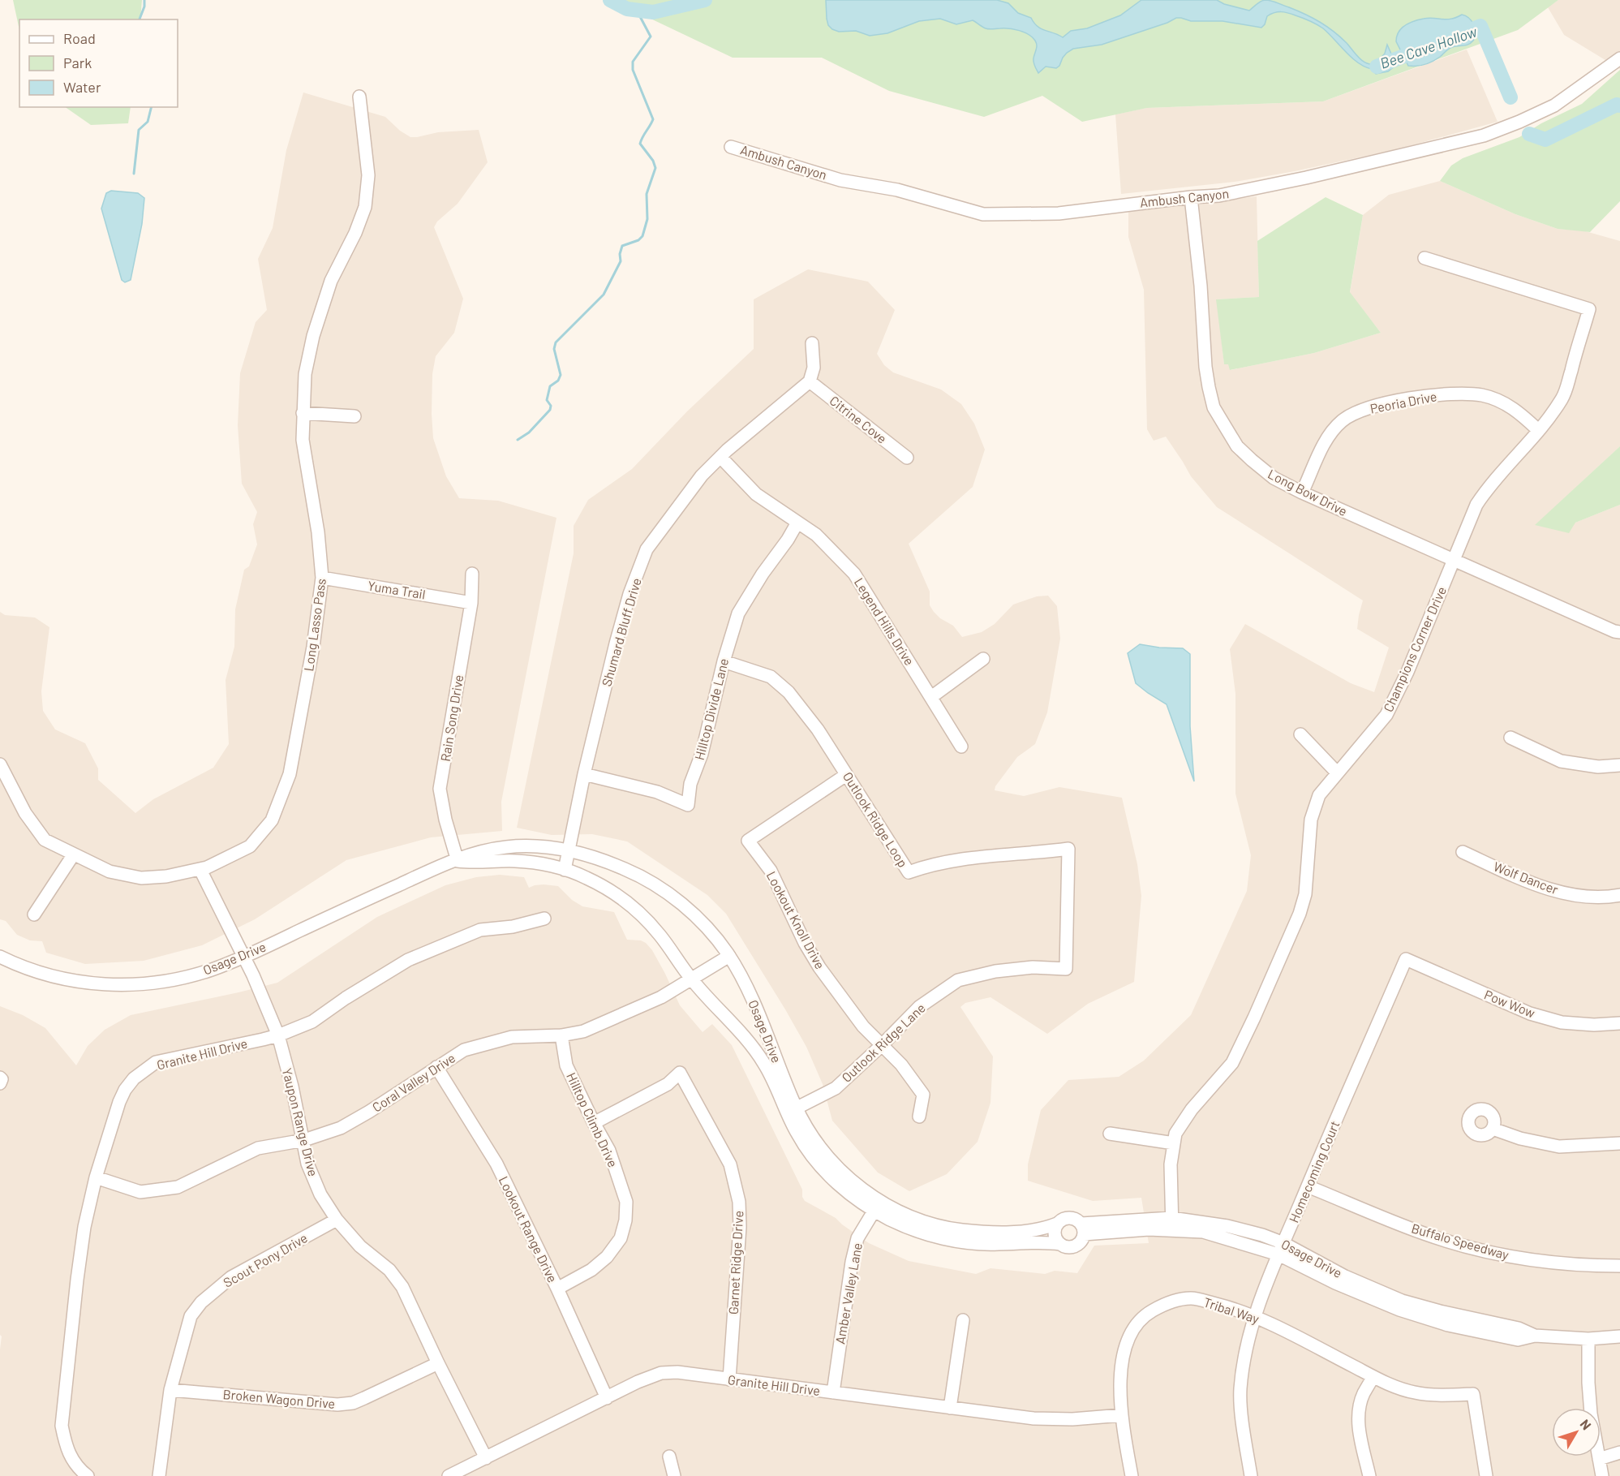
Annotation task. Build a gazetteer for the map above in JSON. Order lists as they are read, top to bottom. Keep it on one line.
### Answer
{"streets":{"street":["Ambush Canyon","Peoria Drive","Citrine Cove","Long Bow Drive","Yuma Trail","Legend Hills Drive","Long Lasso Pass","Shumard Bluff Drive","Champions Corner Drive","Hilltop Divide Lane","Rain Song Drive","Outlook Ridge Loop","Wolf Dancer","Lookout Knoll Drive","Osage Drive","Pow Wow","Outlook Ridge Lane","Granite Hill Drive","Coral Valley Drive","Hilltop Climb Drive","Yaupon Range Drive","Homecoming Court","Lookout Range Drive","Buffalo Speedway","Scout Pony Drive","Garnet Ridge Drive","Amber Valley Lane","Tribal Way","Broken Wagon Drive"]},"crossings":[["Ambush Canyon","Long Bow Drive"],["Peoria Drive","Long Bow Drive"],["Peoria Drive","Champions Corner Drive"],["Citrine Cove","Shumard Bluff Drive"],["Long Bow Drive","Champions Corner Drive"],["Yuma Trail","Long Lasso Pass"],["Yuma Trail","Rain Song Drive"],["Legend Hills Drive","Shumard Bluff Drive"],["Legend Hills Drive","Hilltop Divide Lane"],["Long Lasso Pass","Yaupon Range Drive"],["Shumard Bluff Drive","Hilltop Divide Lane"],["Shumard Bluff Drive","Osage Drive"],["Champions Corner Drive","Osage Drive"],["Hilltop Divide Lane","Outlook Ridge Loop"],["Rain Song Drive","Osage Drive"],["Outlook Ridge Loop","Lookout Knoll Drive"],["Outlook Ridge Loop","Outlook Ridge Lane"],["Lookout Knoll Drive","Outlook Ridge Lane"],["Osage Drive","Outlook Ridge Lane"],["Osage Drive","Coral Valley Drive"],["Osage Drive","Yaupon Range Drive"],["Osage Drive","Homecoming Court"],["Osage Drive","Amber Valley Lane"],["Pow Wow","Homecoming Court"],["Granite Hill Drive","Coral Valley Drive"],["Granite Hill Drive","Yaupon Range Drive"],["Granite Hill Drive","Lookout Range Drive"],["Granite Hill Drive","Garnet Ridge Drive"],["Granite Hill Drive","Amber Valley Lane"],["Granite Hill Drive","Tribal Way"],["Coral Valley Drive","Hilltop Climb Drive"],["Coral Valley Drive","Yaupon Range Drive"],["Coral Valley Drive","Lookout Range Drive"],["Hilltop Climb Drive","Lookout Range Drive"],["Hilltop Climb Drive","Garnet Ridge Drive"],["Yaupon Range Drive","Scout Pony Drive"],["Yaupon Range Drive","Broken Wagon Drive"],["Homecoming Court","Buffalo Speedway"],["Homecoming Court","Tribal Way"],["Scout Pony Drive","Broken Wagon Drive"]],"water":["Bee Cave Hollow"],"legend":["Road","Park","Water"],"north":"top right"}
